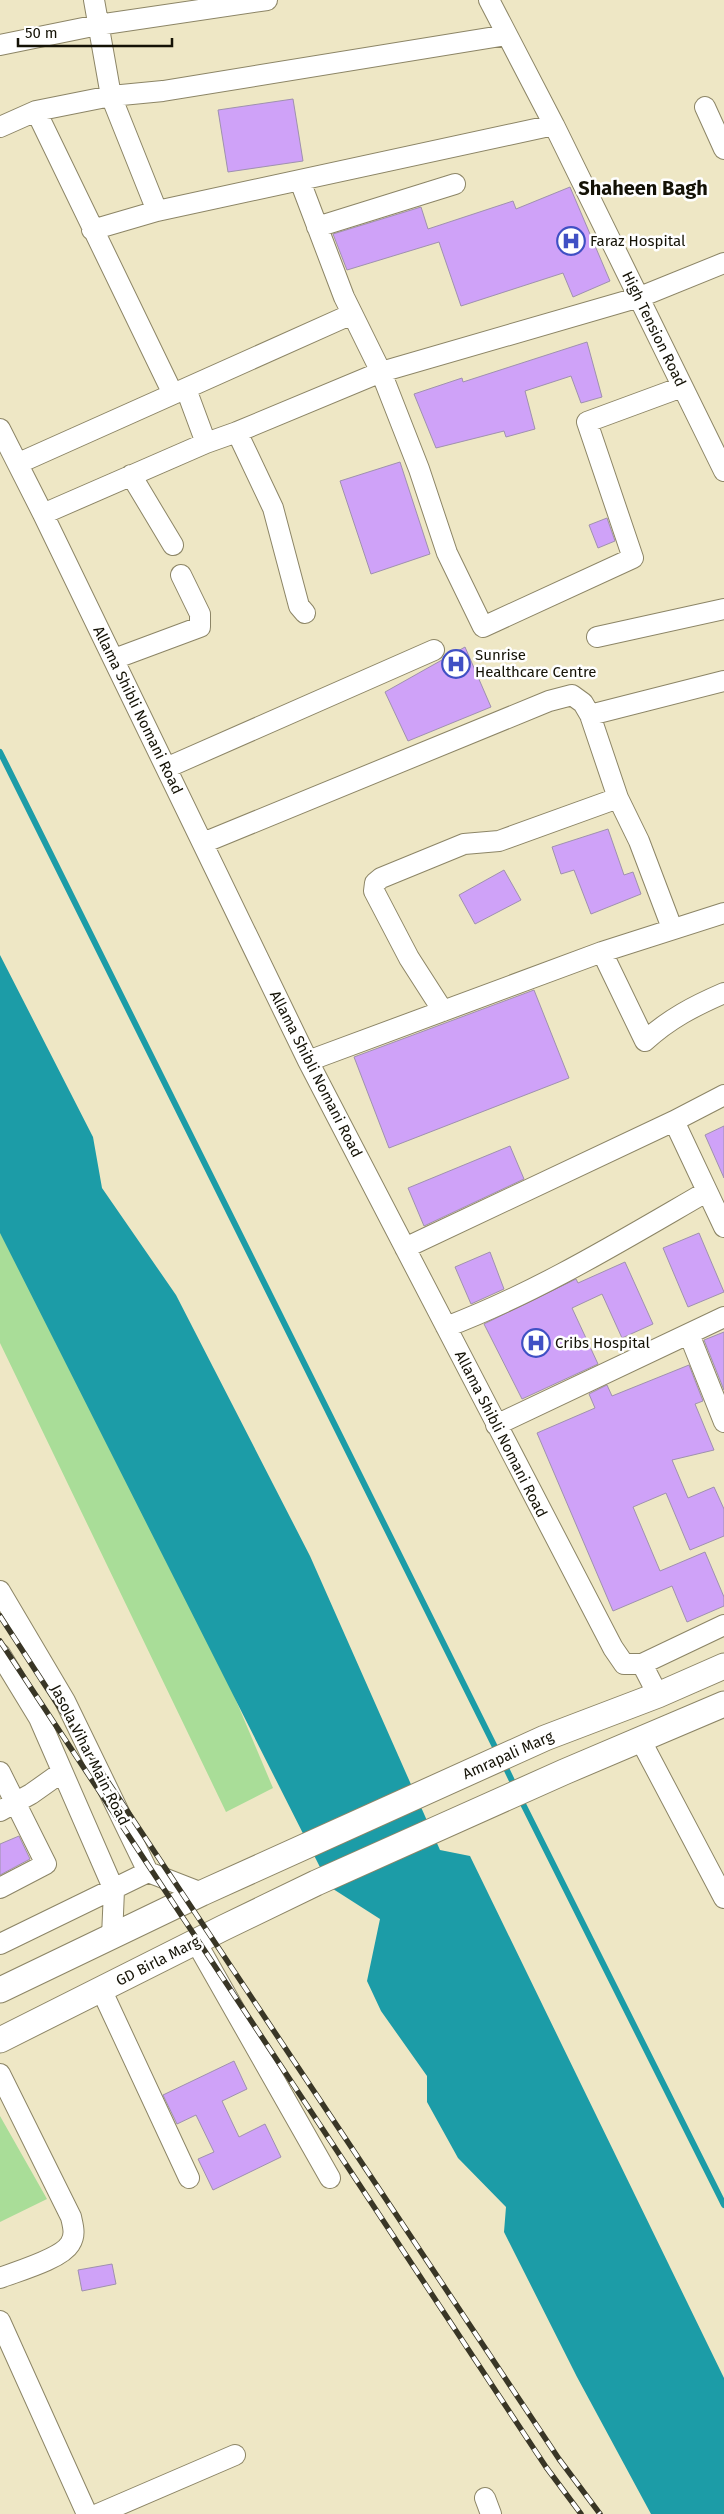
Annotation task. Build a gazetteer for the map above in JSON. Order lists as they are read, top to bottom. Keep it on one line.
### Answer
{"streets":{"main road":["Amrapali Marg","GD Birla Marg"],"street":["High Tension Road","Allama Shibli Nomani Road","Jasola Vihar Main Road"]},"districts":["Shaheen Bagh"],"places":{"hospital":["Faraz Hospital","Sunrise Healthcare Centre","Cribs Hospital"]},"scale_bar":"50 m"}
